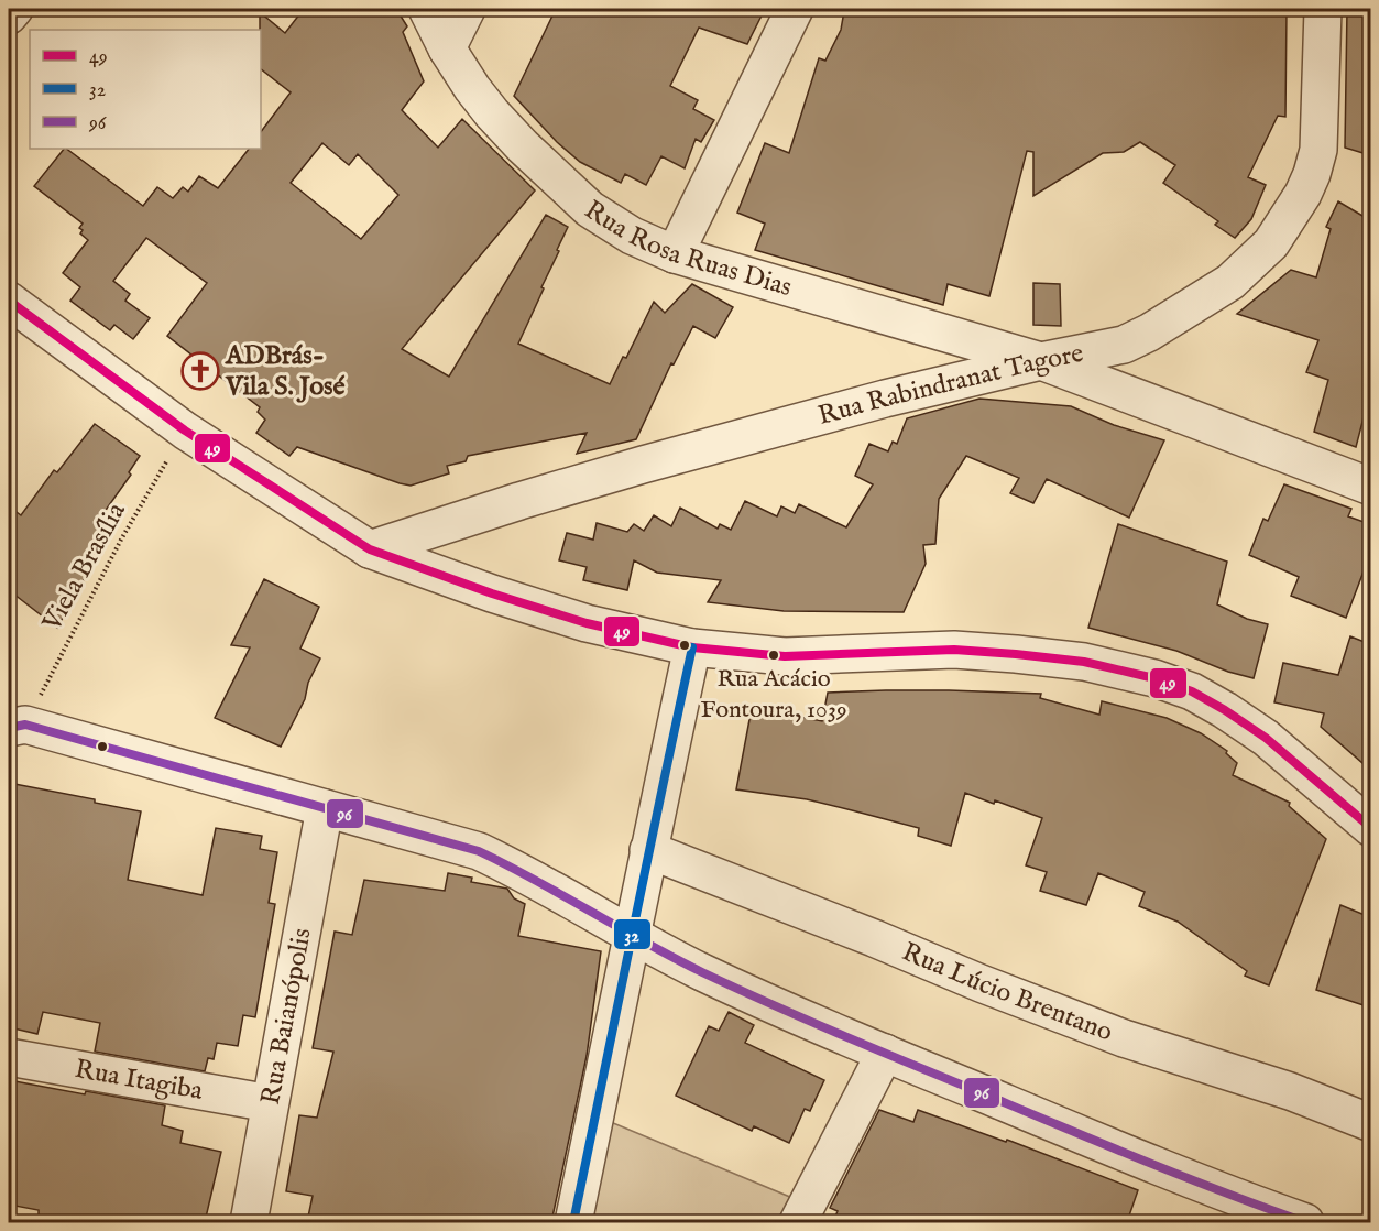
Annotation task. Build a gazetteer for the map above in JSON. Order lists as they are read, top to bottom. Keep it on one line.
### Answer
{"streets":{"street":["Rua Rosa Ruas Dias","Rua Rabindranat Tagore","Rua Lúcio Brentano","Rua Baianópolis","Rua Itagiba"],"path":["Viela Brasília"]},"crossings":[["Rua Rosa Ruas Dias","Rua Rabindranat Tagore"],["Rua Baianópolis","Rua Itagiba"]],"places":{"church":["ADBrás- Vila S. José"],"other":["Rua Acácio Fontoura, 1039"]},"lines":["transit line 49","transit line 32","transit line 96"],"legend":["49","32","96"]}
